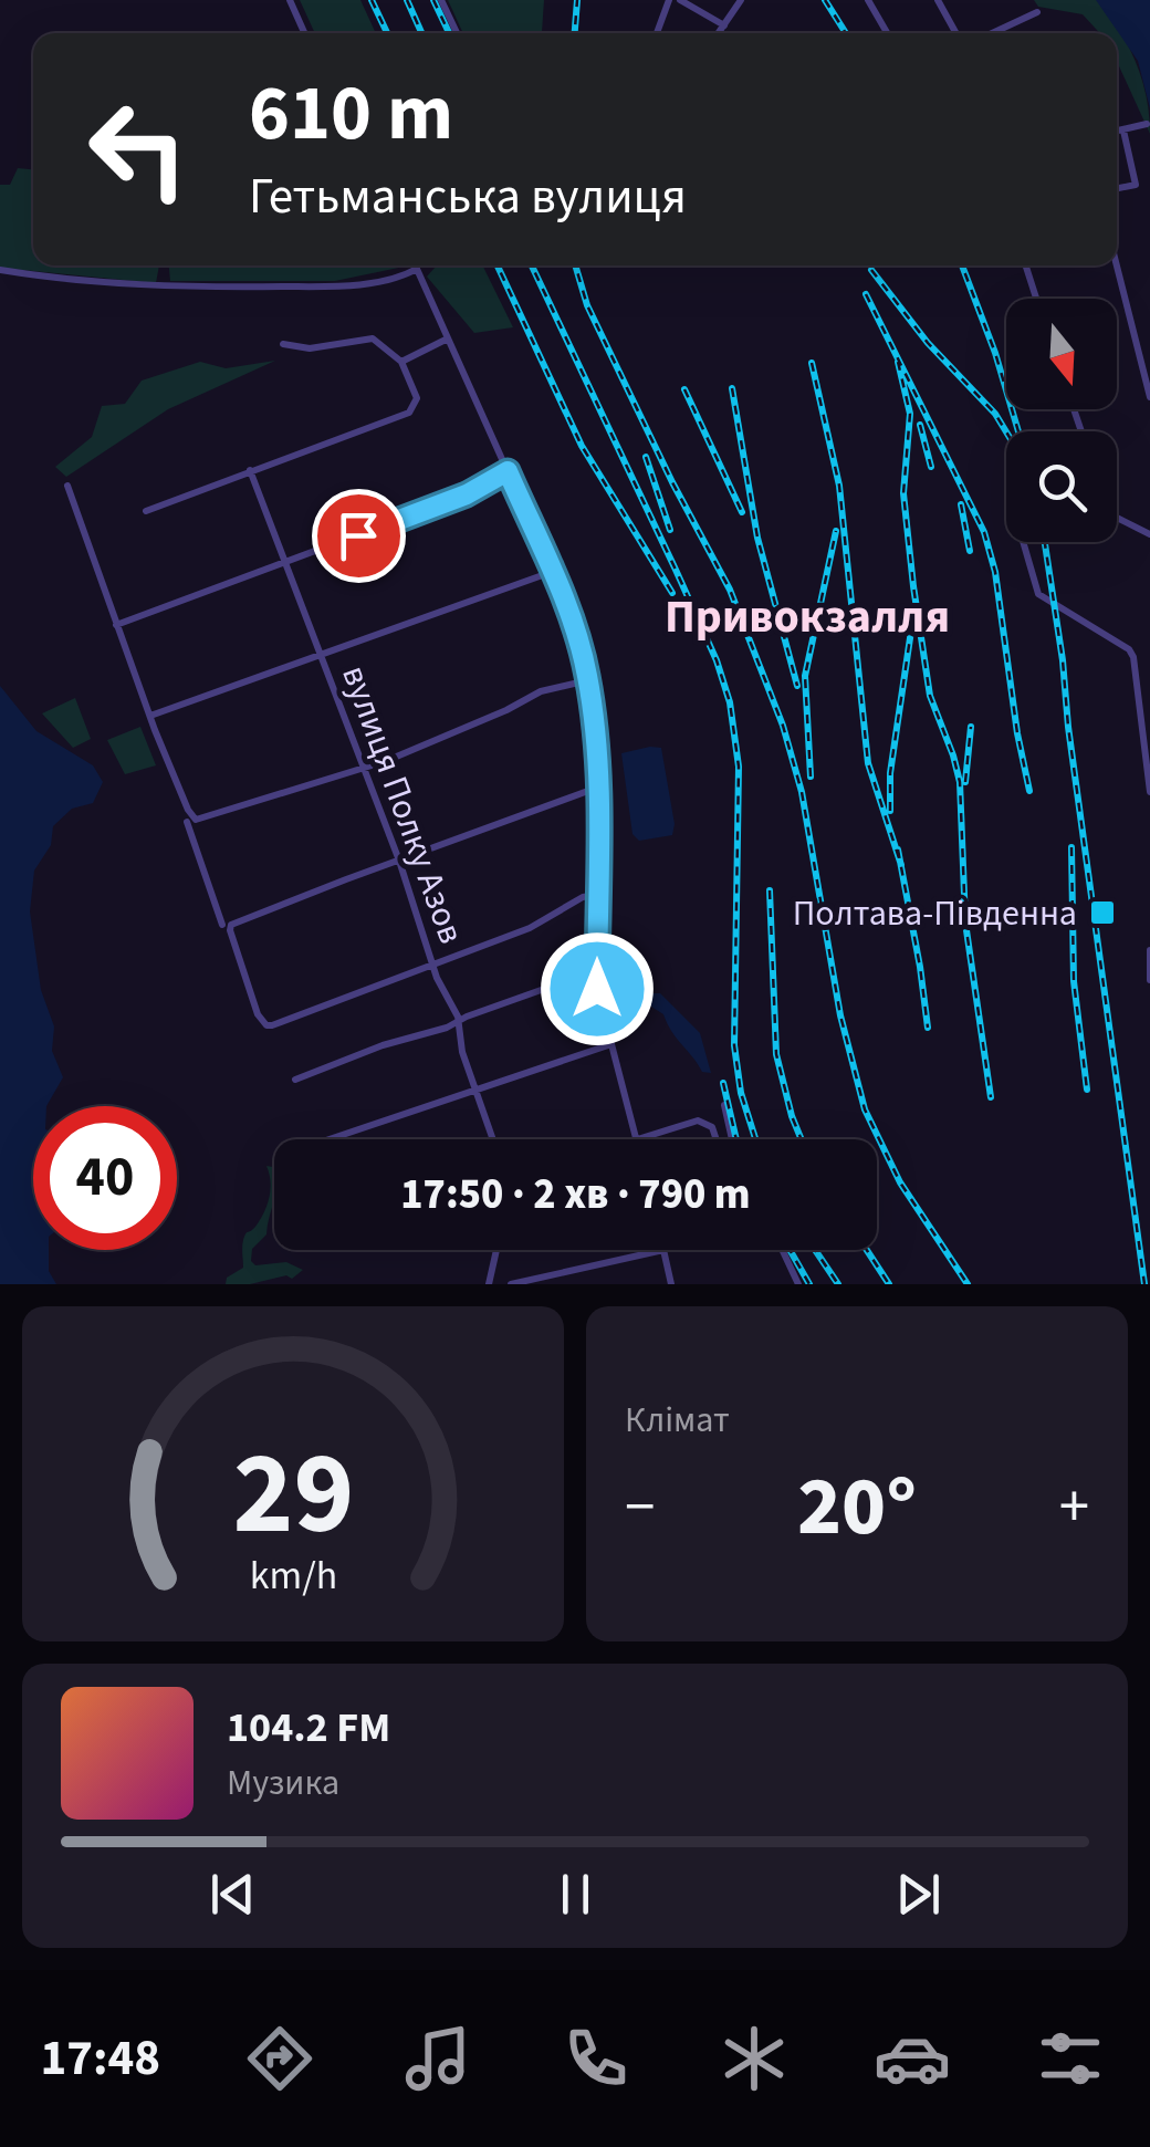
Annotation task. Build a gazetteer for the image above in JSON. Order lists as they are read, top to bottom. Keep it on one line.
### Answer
{"streets":{"street":["вулиця Полку Азов"]},"districts":["Привокзалля"],"places":{"transit":["Полтава-Південна"]},"north":"bottom","page":{"turn":["610 m","Гетьманська вулиця"],"limit":"40","trip":"17:50 · 2 хв · 790 m","tile":"Клімат","heat":["−","20°","+"],"song":["104.2 FM","Музика"],"tabs":"17:48","gauge":["29","km/h"]}}
